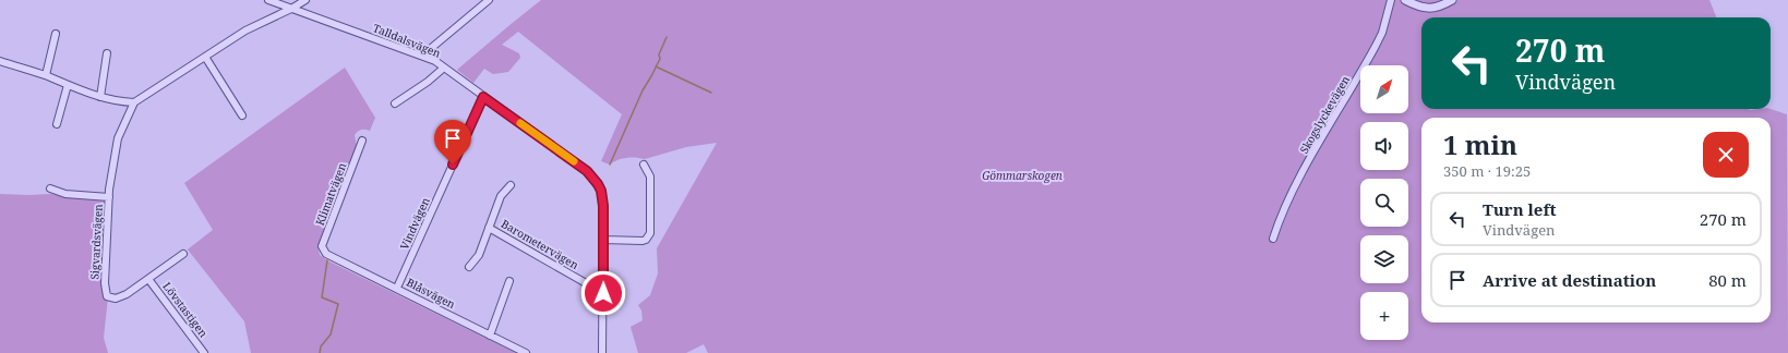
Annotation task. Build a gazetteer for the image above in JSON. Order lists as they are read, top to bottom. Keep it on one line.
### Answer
{"streets":{"street":["Talldalsvägen","Skogslyckevägen","Klimatvägen","Vindvägen","Sigvardsvägen","Barometervägen","Blåsvägen","Lövstastigen"]},"crossings":[["Talldalsvägen","Vindvägen"],["Talldalsvägen","Barometervägen"],["Klimatvägen","Blåsvägen"],["Vindvägen","Blåsvägen"],["Sigvardsvägen","Lövstastigen"]],"parks":["Gömmarskogen"],"north":"top right","page":{"turn":["270 m","Vindvägen"],"map_buttons":"+","heading":["1 min","350 m · 19:25"],"list":[{"name":"Turn left","note":"Vindvägen","value":"270 m"},{"name":"Arrive at destination","value":"80 m"}]}}
